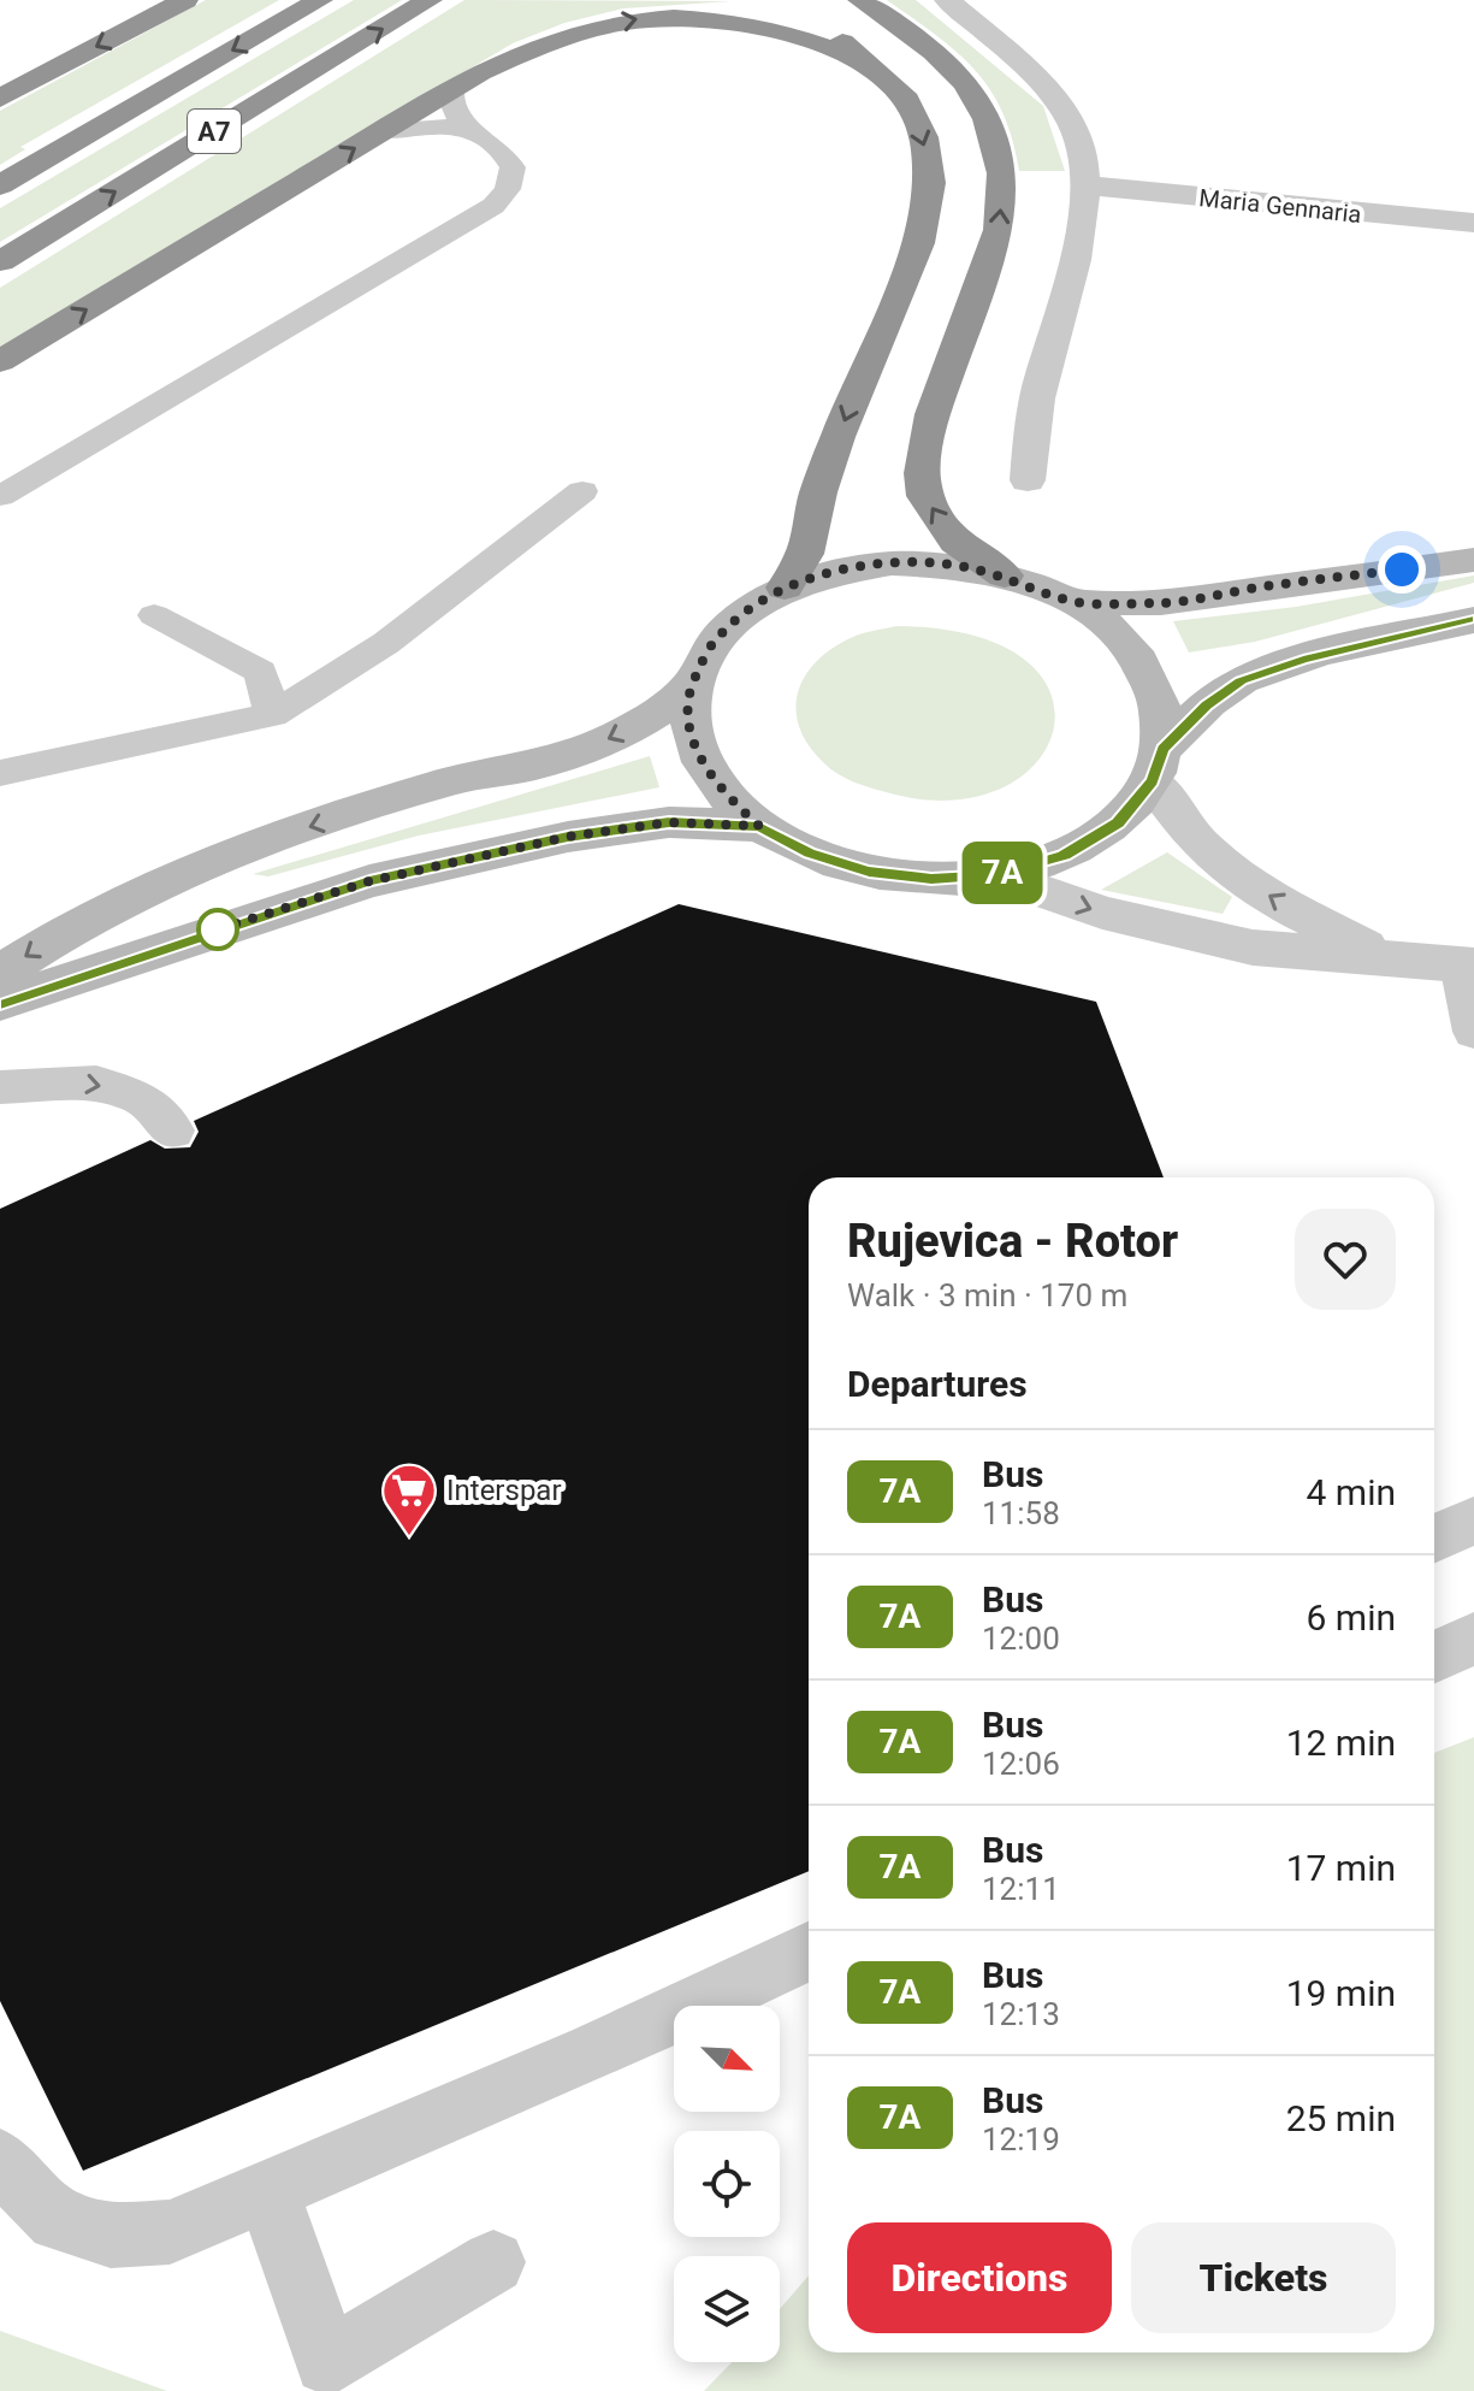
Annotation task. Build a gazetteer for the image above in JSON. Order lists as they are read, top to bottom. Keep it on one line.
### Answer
{"streets":{"highway":["A7"],"street":["Maria Gennaria"]},"places":{"supermarket":["Interspar"]},"lines":["bus line 7A"],"north":"bottom right","page":{"on_map":"7A","heading":[["Rujevica - Rotor","Walk · 3 min · 170 m"],"Departures"],"list":[{"mark":"7A","name":"Bus","note":"11:58","value":"4 min"},{"mark":"7A","name":"Bus","note":"12:00","value":"6 min"},{"mark":"7A","name":"Bus","note":"12:06","value":"12 min"},{"mark":"7A","name":"Bus","note":"12:11","value":"17 min"},{"mark":"7A","name":"Bus","note":"12:13","value":"19 min"},{"mark":"7A","name":"Bus","note":"12:19","value":"25 min"}],"buttons":["Directions","Tickets"]}}
